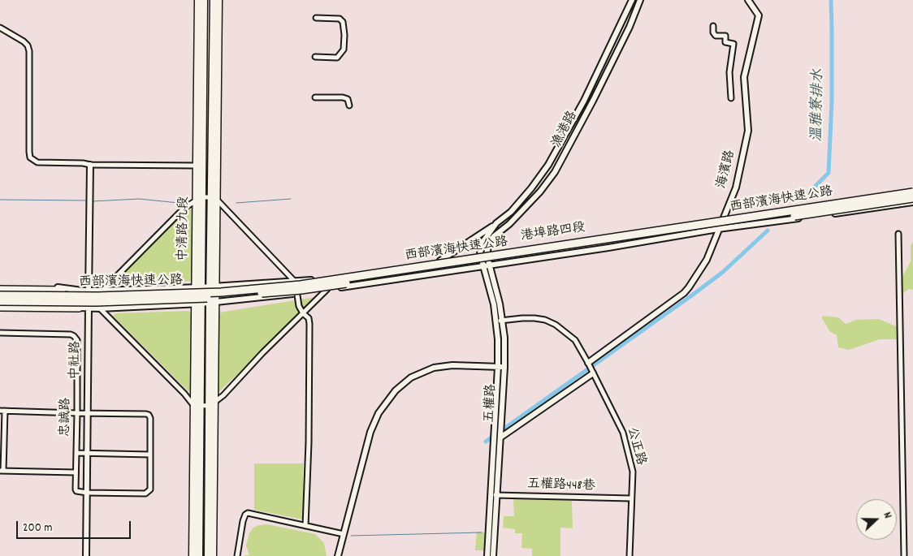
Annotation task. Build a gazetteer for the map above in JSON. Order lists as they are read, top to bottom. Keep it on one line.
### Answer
{"streets":{"highway":["西部濱海快速公路"],"main road":["中清路九段"],"street":["漁港路","海濱路","港埠路四段","中社路","五權路","忠誠路","公正路","五權路448巷"]},"crossings":[["漁港路","港埠路四段"],["漁港路","五權路"],["海濱路","港埠路四段"],["海濱路","公正路"],["西部濱海快速公路","港埠路四段"],["中清路九段","港埠路四段"],["港埠路四段","中社路"],["港埠路四段","五權路"],["中社路","忠誠路"],["五權路","五權路448巷"],["公正路","五權路448巷"]],"water":["溫雅寮排水"],"scale_bar":"200 m","north":"right"}
